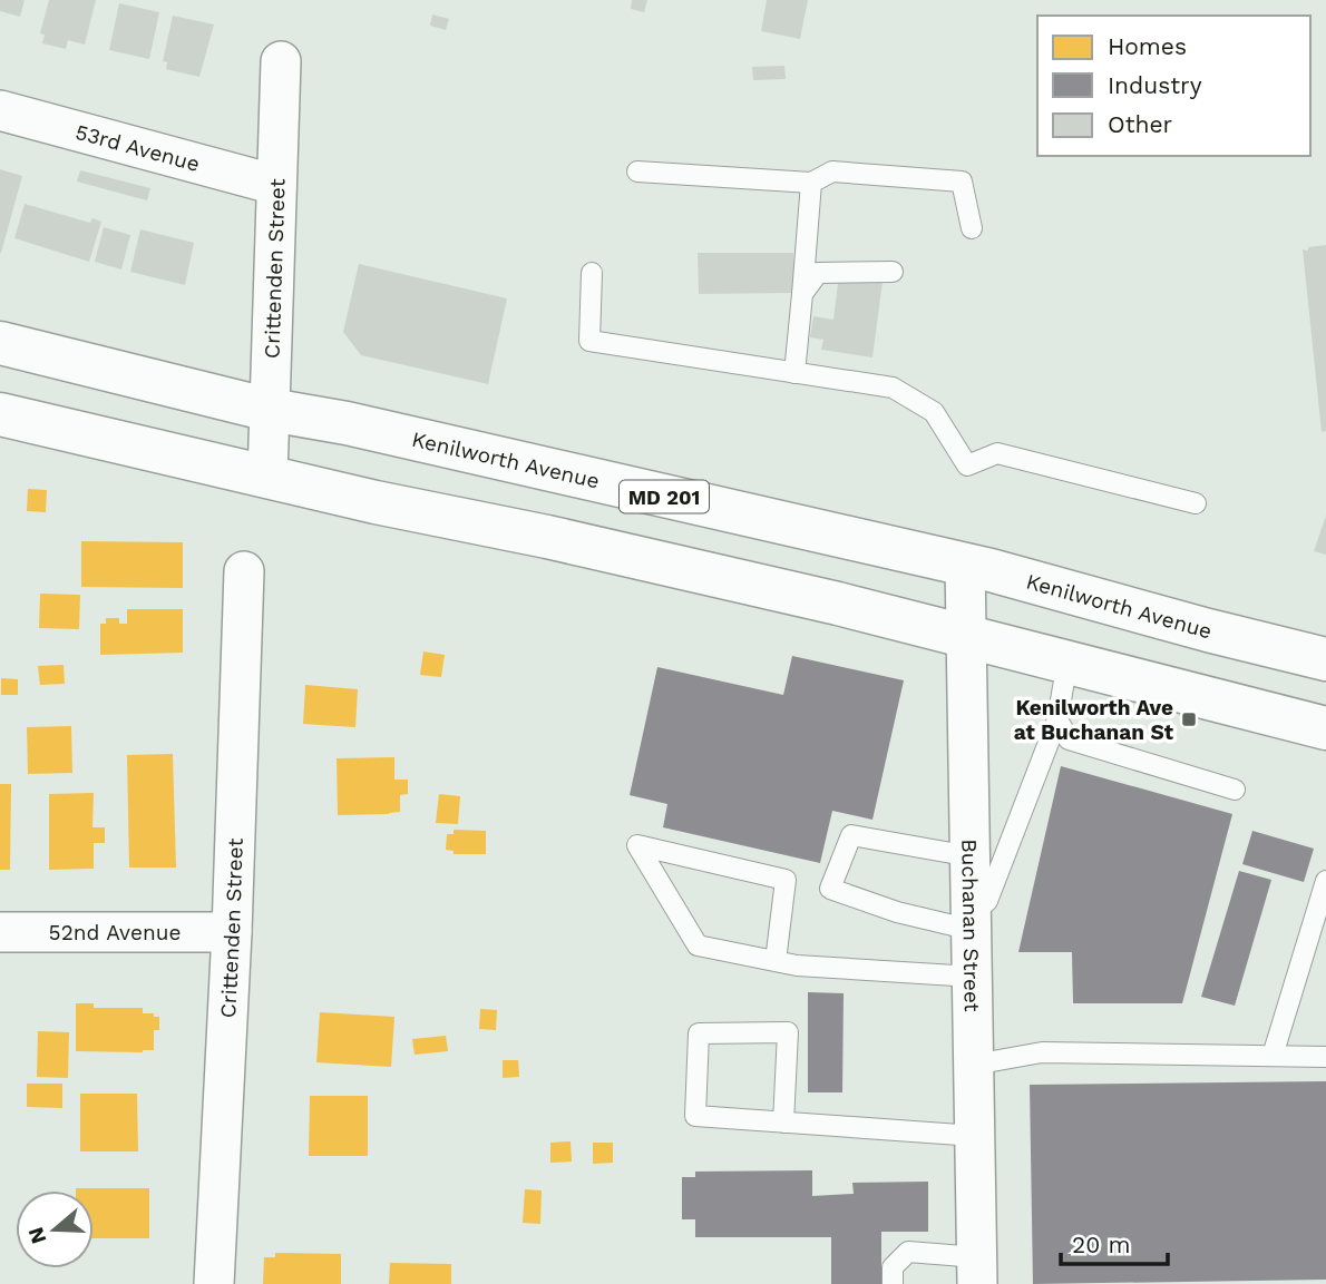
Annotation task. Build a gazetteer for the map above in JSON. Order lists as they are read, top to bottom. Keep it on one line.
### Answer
{"streets":{"main road":["Kenilworth Avenue","MD 201"],"street":["53rd Avenue","Crittenden Street","Buchanan Street","52nd Avenue"]},"crossings":[["53rd Avenue","Crittenden Street"],["Crittenden Street","Kenilworth Avenue"],["Crittenden Street","52nd Avenue"],["Kenilworth Avenue","Buchanan Street"]],"places":{"transit":["Kenilworth Ave at Buchanan St"]},"legend":["Homes","Industry","Other"],"scale_bar":"20 m","north":"left"}
